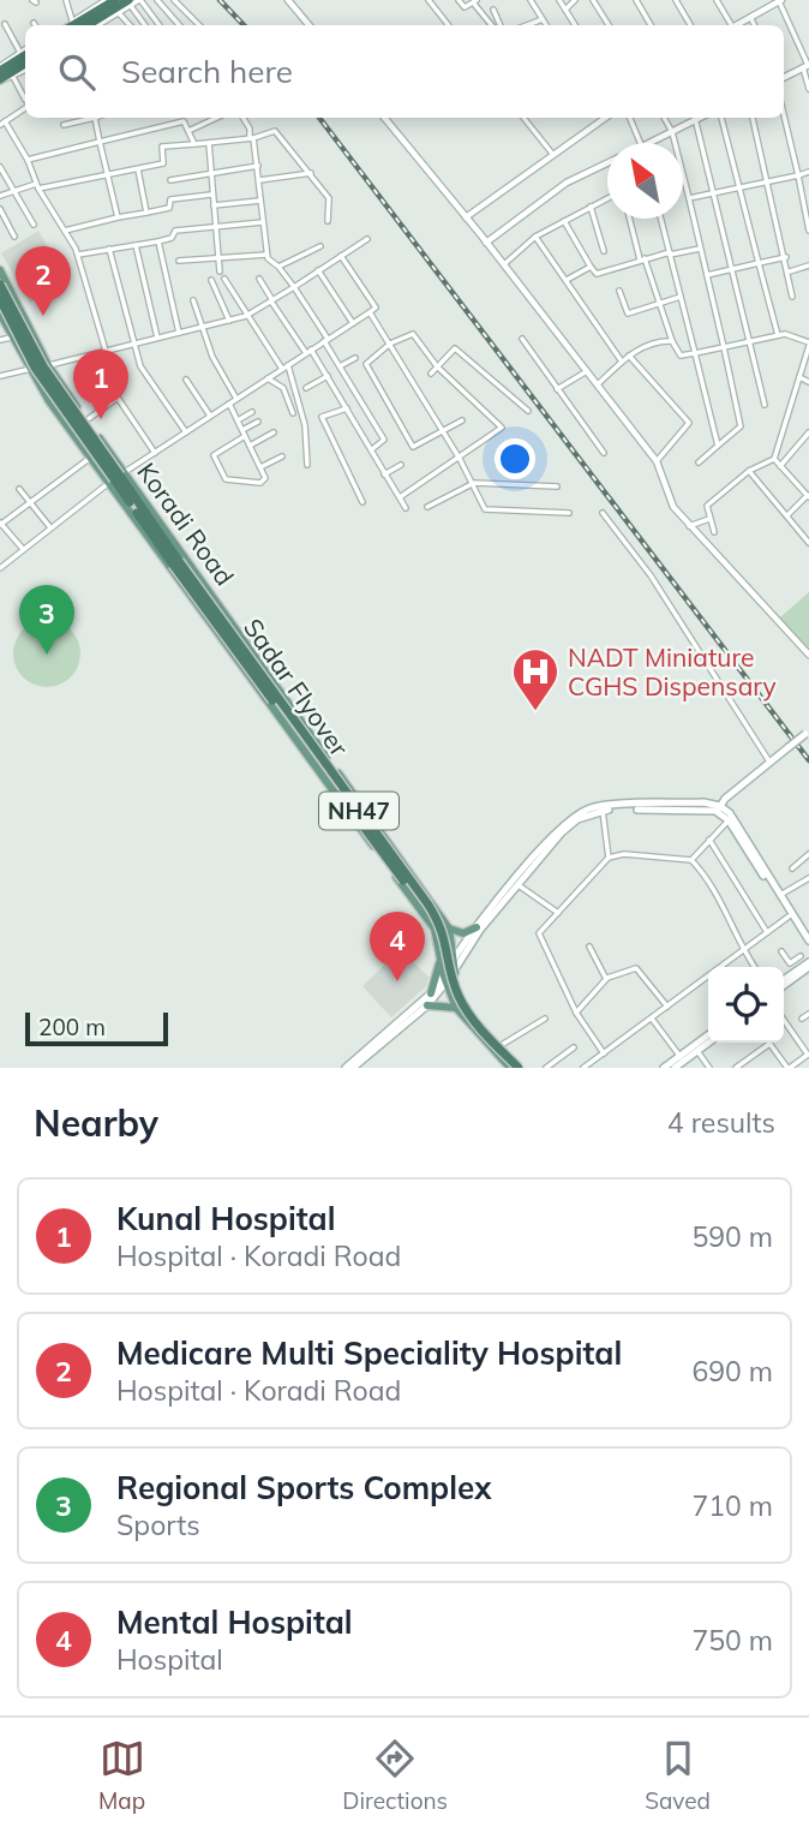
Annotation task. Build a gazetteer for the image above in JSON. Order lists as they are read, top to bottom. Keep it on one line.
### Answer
{"streets":{"highway":["Sadar Flyover","NH47"],"main road":["Koradi Road"]},"crossings":[["Koradi Road","Sadar Flyover"],["Koradi Road","NH47"],["Sadar Flyover","NH47"]],"places":{"hospital":["NADT Miniature CGHS Dispensary"]},"scale_bar":"200 m","north":"top left","page":{"search":"Search here","pins":["2","1","3","4"],"scale":"200 m","heading":["Nearby","4 results"],"list":[{"mark":"1","name":"Kunal Hospital","note":"Hospital · Koradi Road","value":"590 m"},{"mark":"2","name":"Medicare Multi Speciality Hospital","note":"Hospital · Koradi Road","value":"690 m"},{"mark":"3","name":"Regional Sports Complex","note":"Sports","value":"710 m"},{"mark":"4","name":"Mental Hospital","note":"Hospital","value":"750 m"}],"nav":["Map","Directions","Saved"]}}
